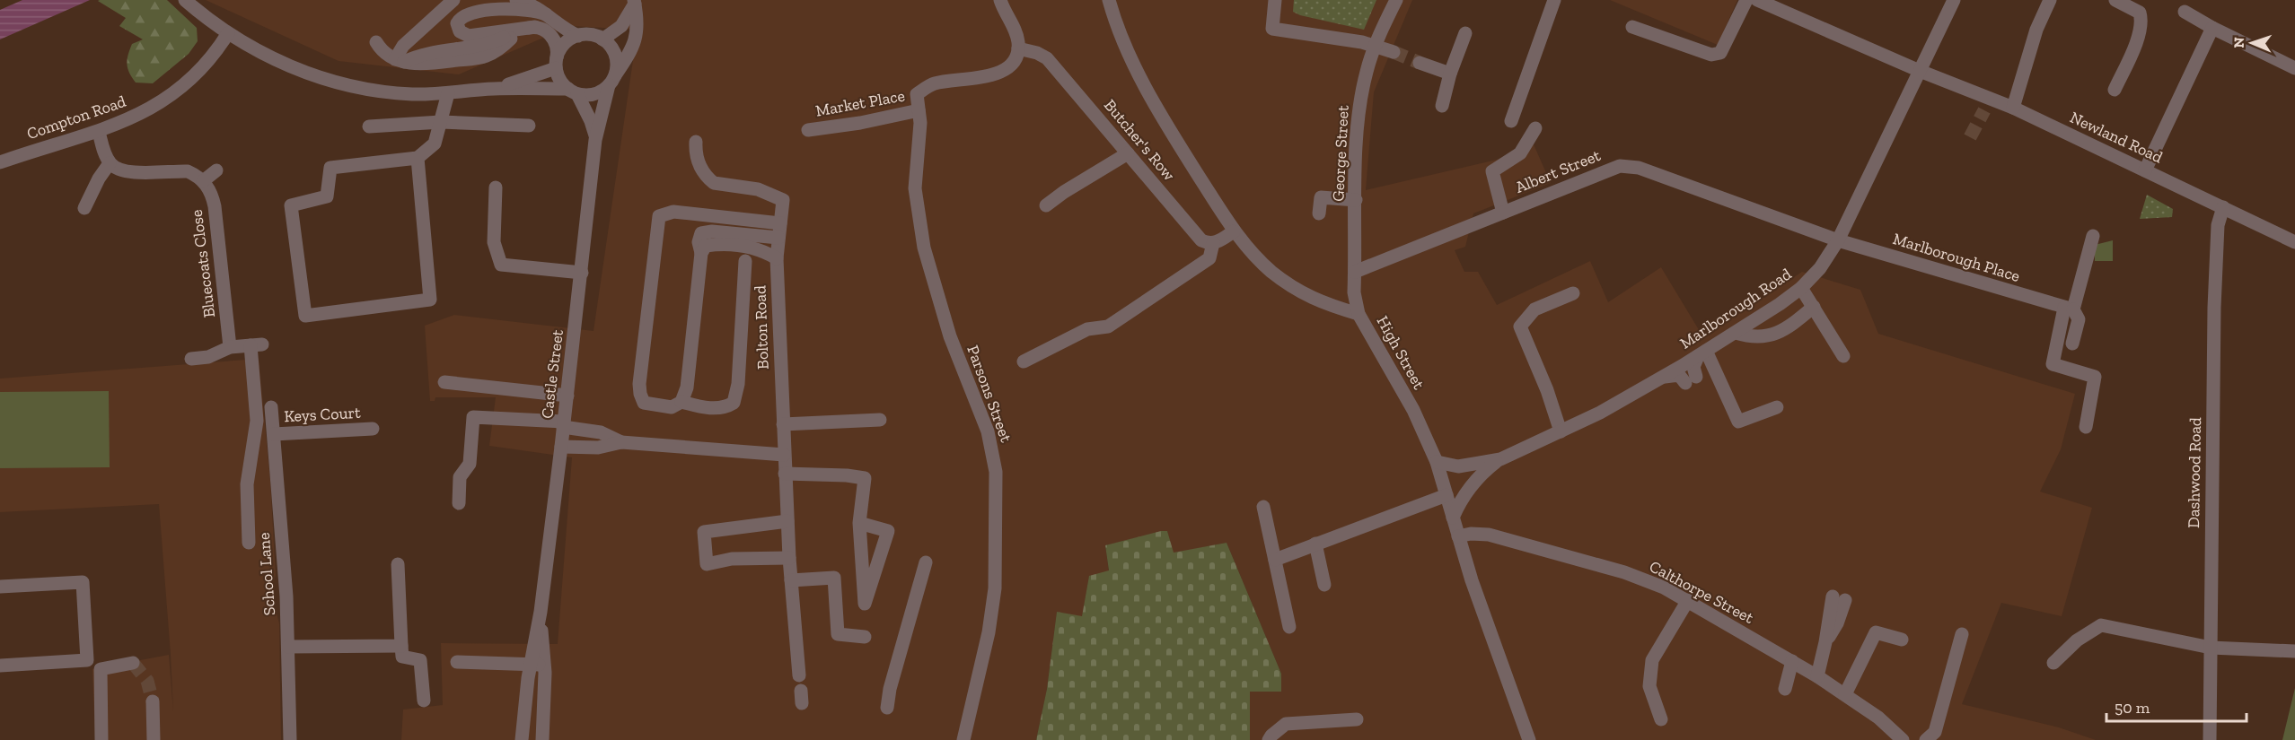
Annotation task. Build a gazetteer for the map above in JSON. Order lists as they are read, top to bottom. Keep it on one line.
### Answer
{"streets":{"street":["Market Place","Compton Road","Newland Road","Butcher's Row","George Street","Albert Street","Marlborough Place","Bluecoats Close","Marlborough Road","Bolton Road","High Street","Castle Street","Parsons Street","Keys Court","Dashwood Road","School Lane","Calthorpe Street"]},"crossings":[["Market Place","Butcher's Row"],["Market Place","Parsons Street"],["Newland Road","Marlborough Road"],["Newland Road","Dashwood Road"],["George Street","Albert Street"],["George Street","High Street"],["Albert Street","Marlborough Place"],["Albert Street","Marlborough Road"],["Marlborough Place","Marlborough Road"],["Marlborough Road","High Street"],["High Street","Calthorpe Street"],["Keys Court","School Lane"]],"scale_bar":"50 m","north":"left"}
